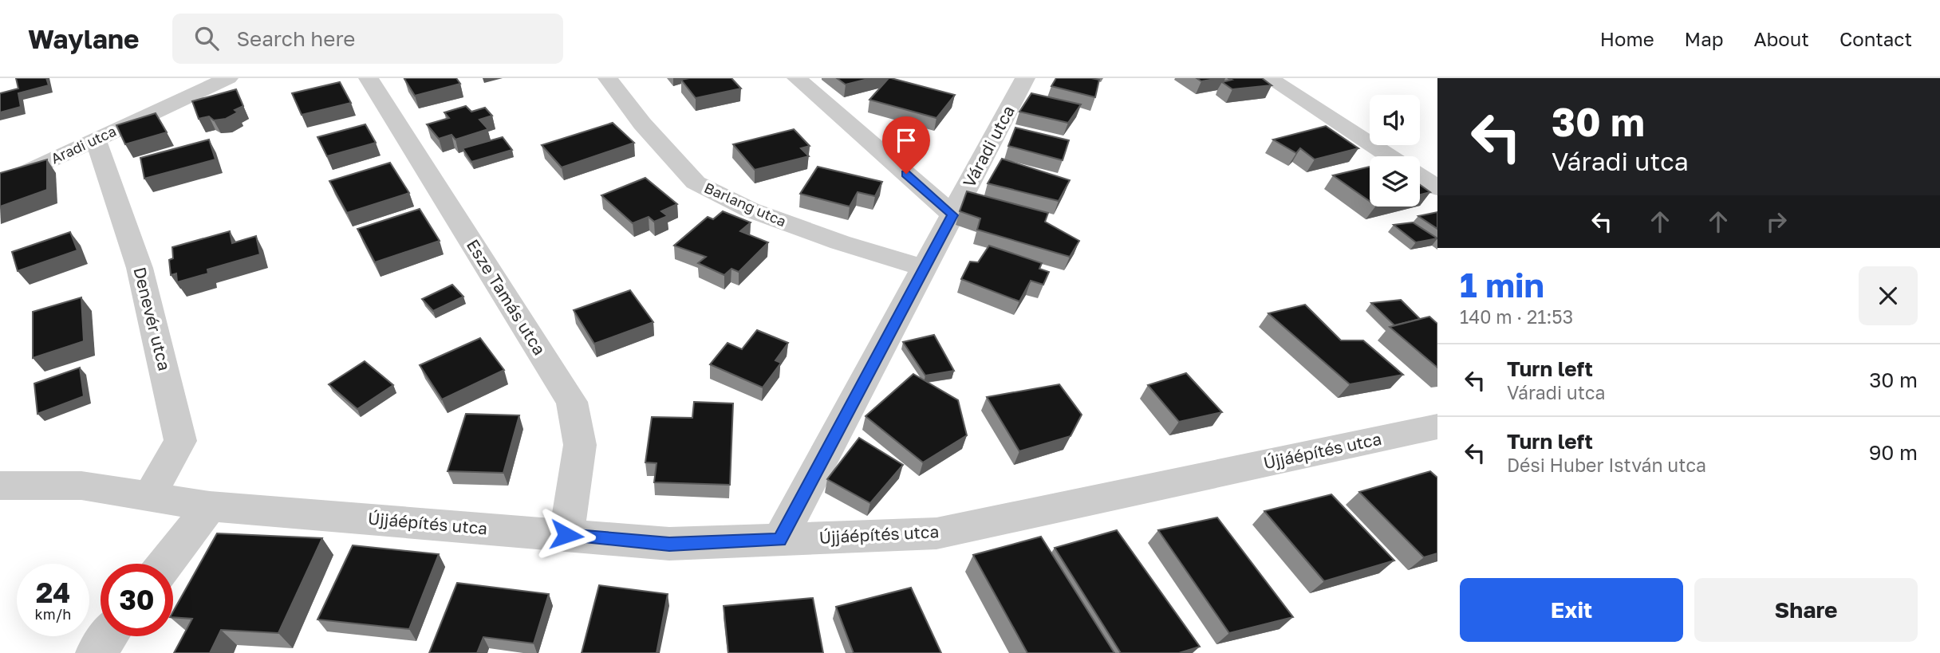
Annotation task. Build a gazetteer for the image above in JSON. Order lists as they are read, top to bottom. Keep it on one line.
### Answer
{"streets":{"street":["Aradi utca","Váradi utca","Barlang utca","Esze Tamás utca","Denevér utca","Újjáépítés utca"]},"crossings":[["Aradi utca","Denevér utca"],["Váradi utca","Barlang utca"],["Váradi utca","Újjáépítés utca"],["Esze Tamás utca","Újjáépítés utca"],["Denevér utca","Újjáépítés utca"]],"page":{"header":"Waylane","search":"Search here","nav":["Home","Map","About","Contact"],"turn":["30 m","Váradi utca"],"heading":["1 min","140 m · 21:53"],"list":[{"name":"Turn left","note":"Váradi utca","value":"30 m"},{"name":"Turn left","note":"Dési Huber István utca","value":"90 m"}],"speed":"24 km/h","limit":"30","buttons":["Exit","Share"]}}
